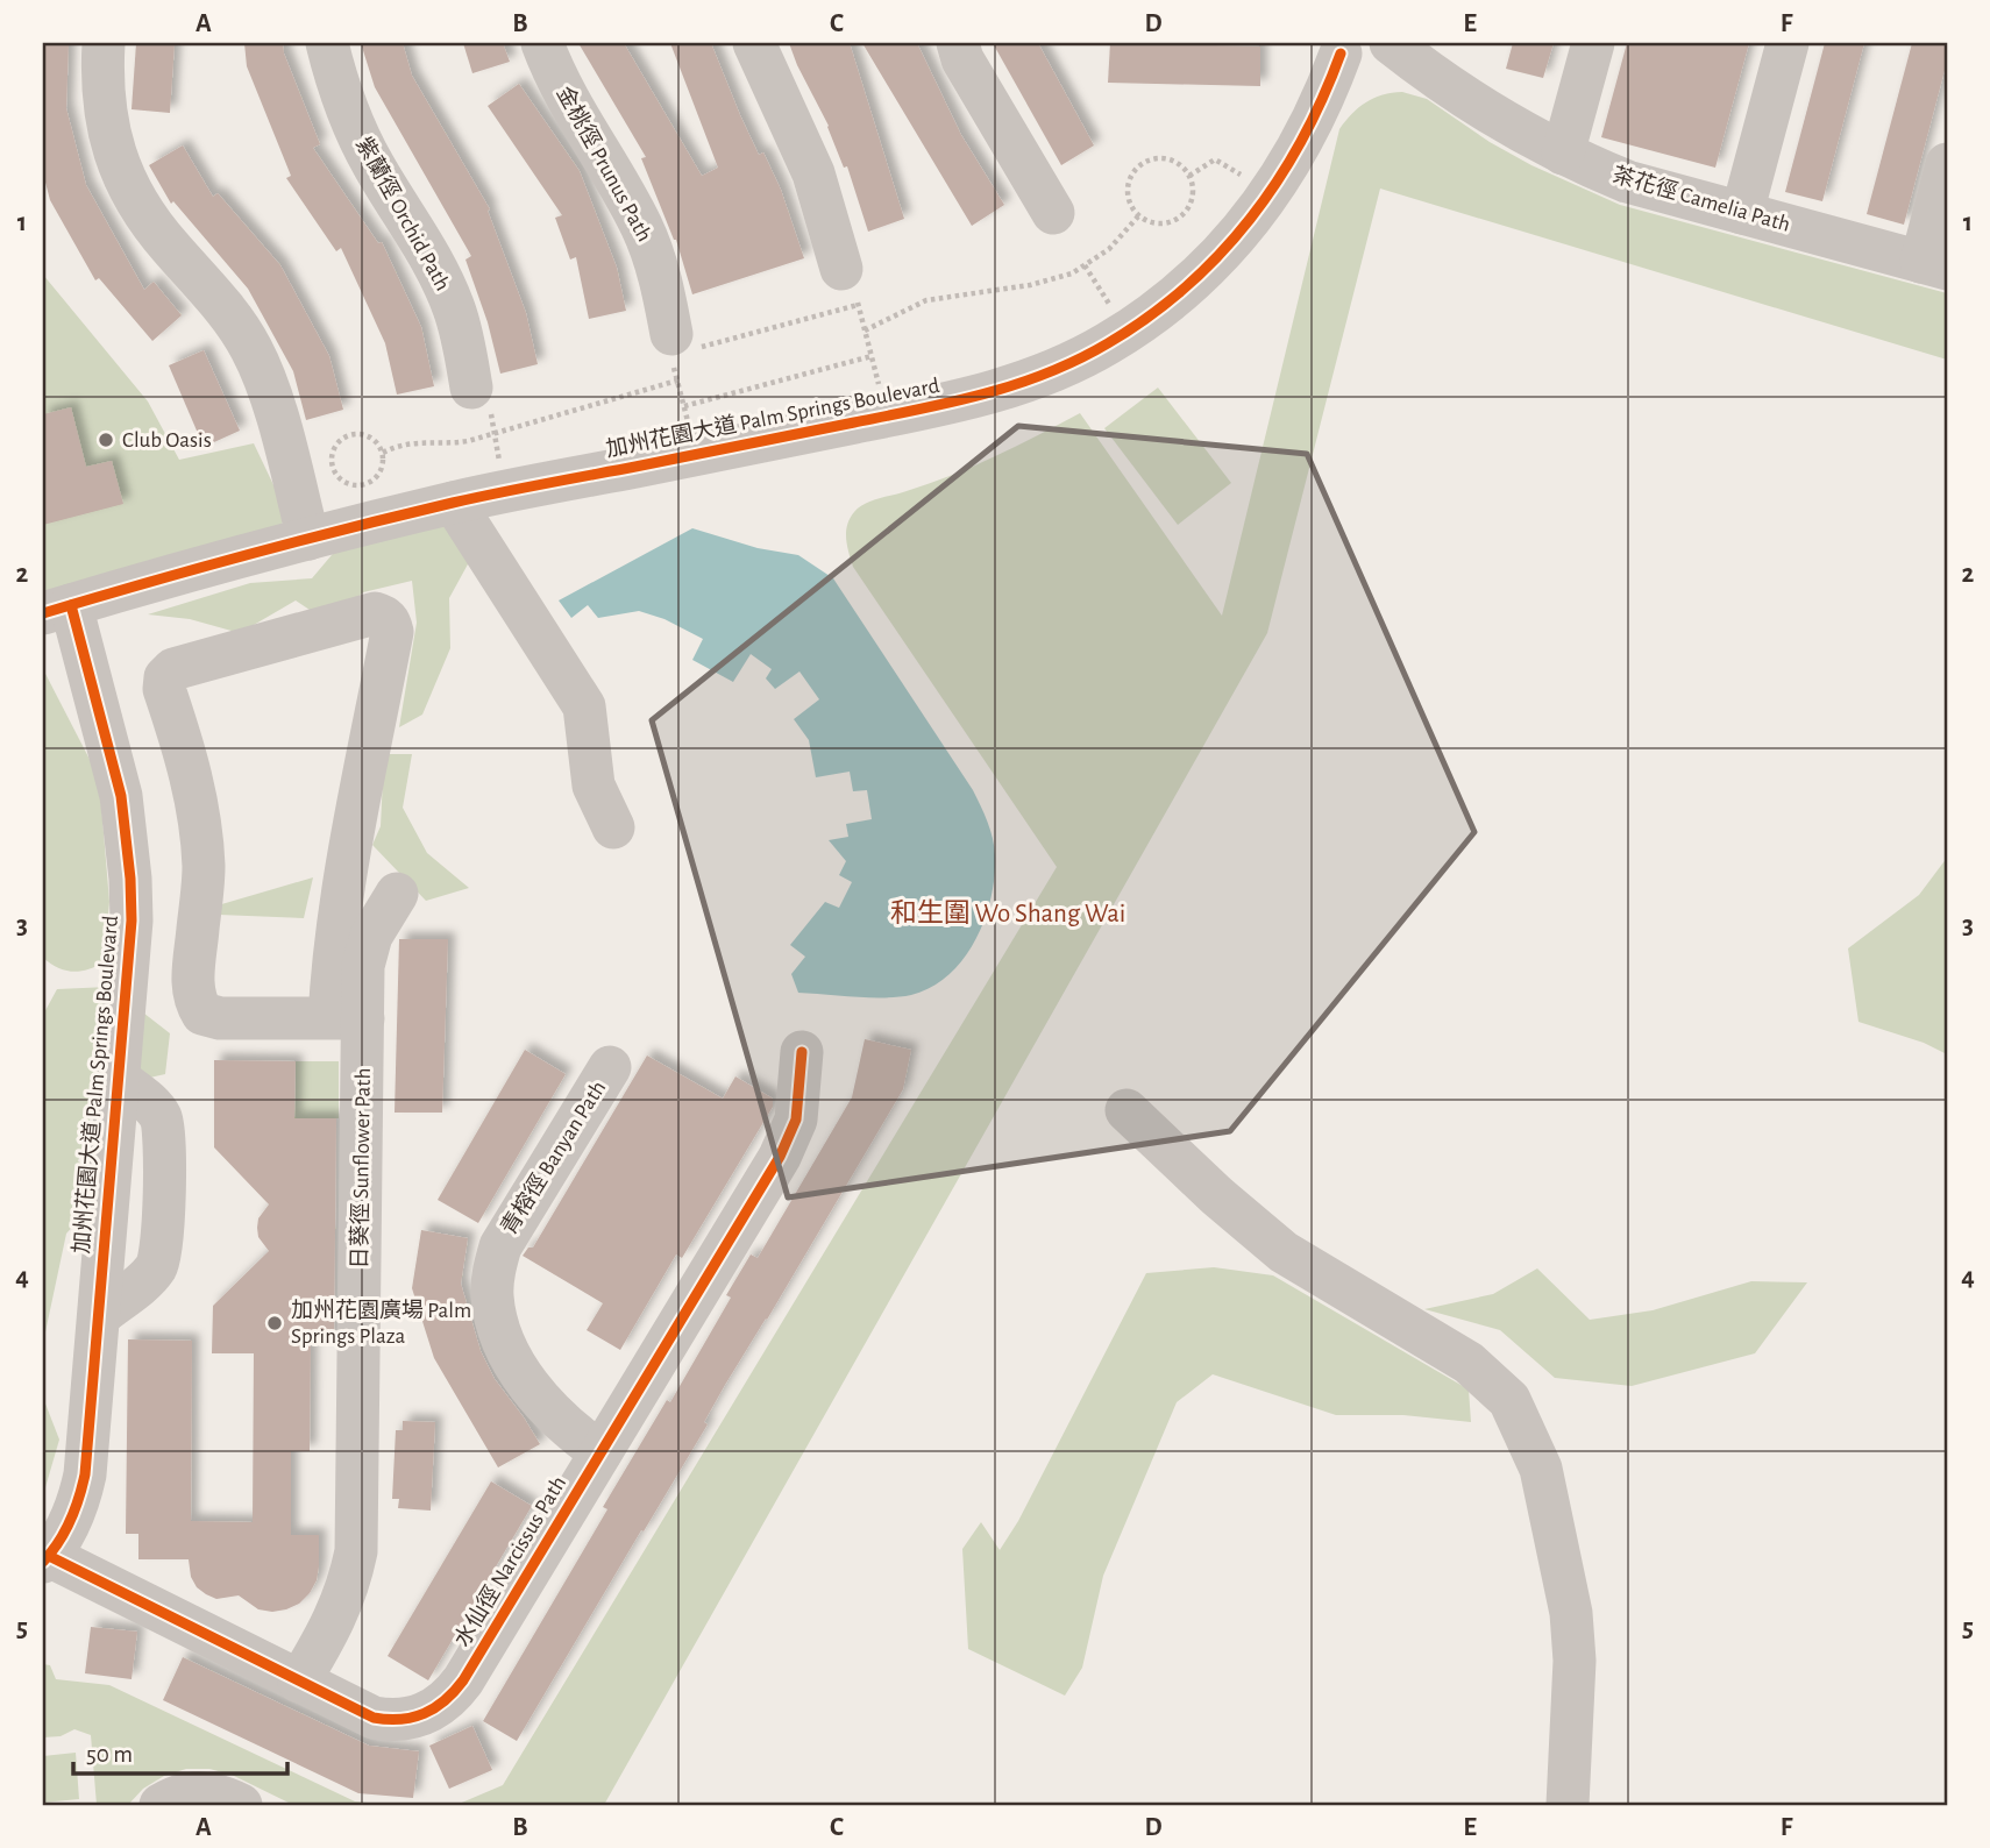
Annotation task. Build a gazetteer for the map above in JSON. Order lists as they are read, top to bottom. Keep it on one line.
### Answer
{"streets":{"street":["金桃徑 Prunus Path","茶花徑 Camelia Path","紫蘭徑 Orchid Path","加州花園大道 Palm Springs Boulevard","青榕徑 Banyan Path","日葵徑 Sunflower Path","水仙徑 Narcissus Path"]},"crossings":[["加州花園大道 Palm Springs Boulevard","水仙徑 Narcissus Path"],["青榕徑 Banyan Path","水仙徑 Narcissus Path"],["日葵徑 Sunflower Path","水仙徑 Narcissus Path"]],"districts":["和生圍 Wo Shang Wai"],"places":["Club Oasis","加州花園廣場 Palm Springs Plaza"],"scale_bar":"50 m","grid":{"columns":["A","B","C","D","E","F"],"rows":["1","2","3","4","5"]}}
